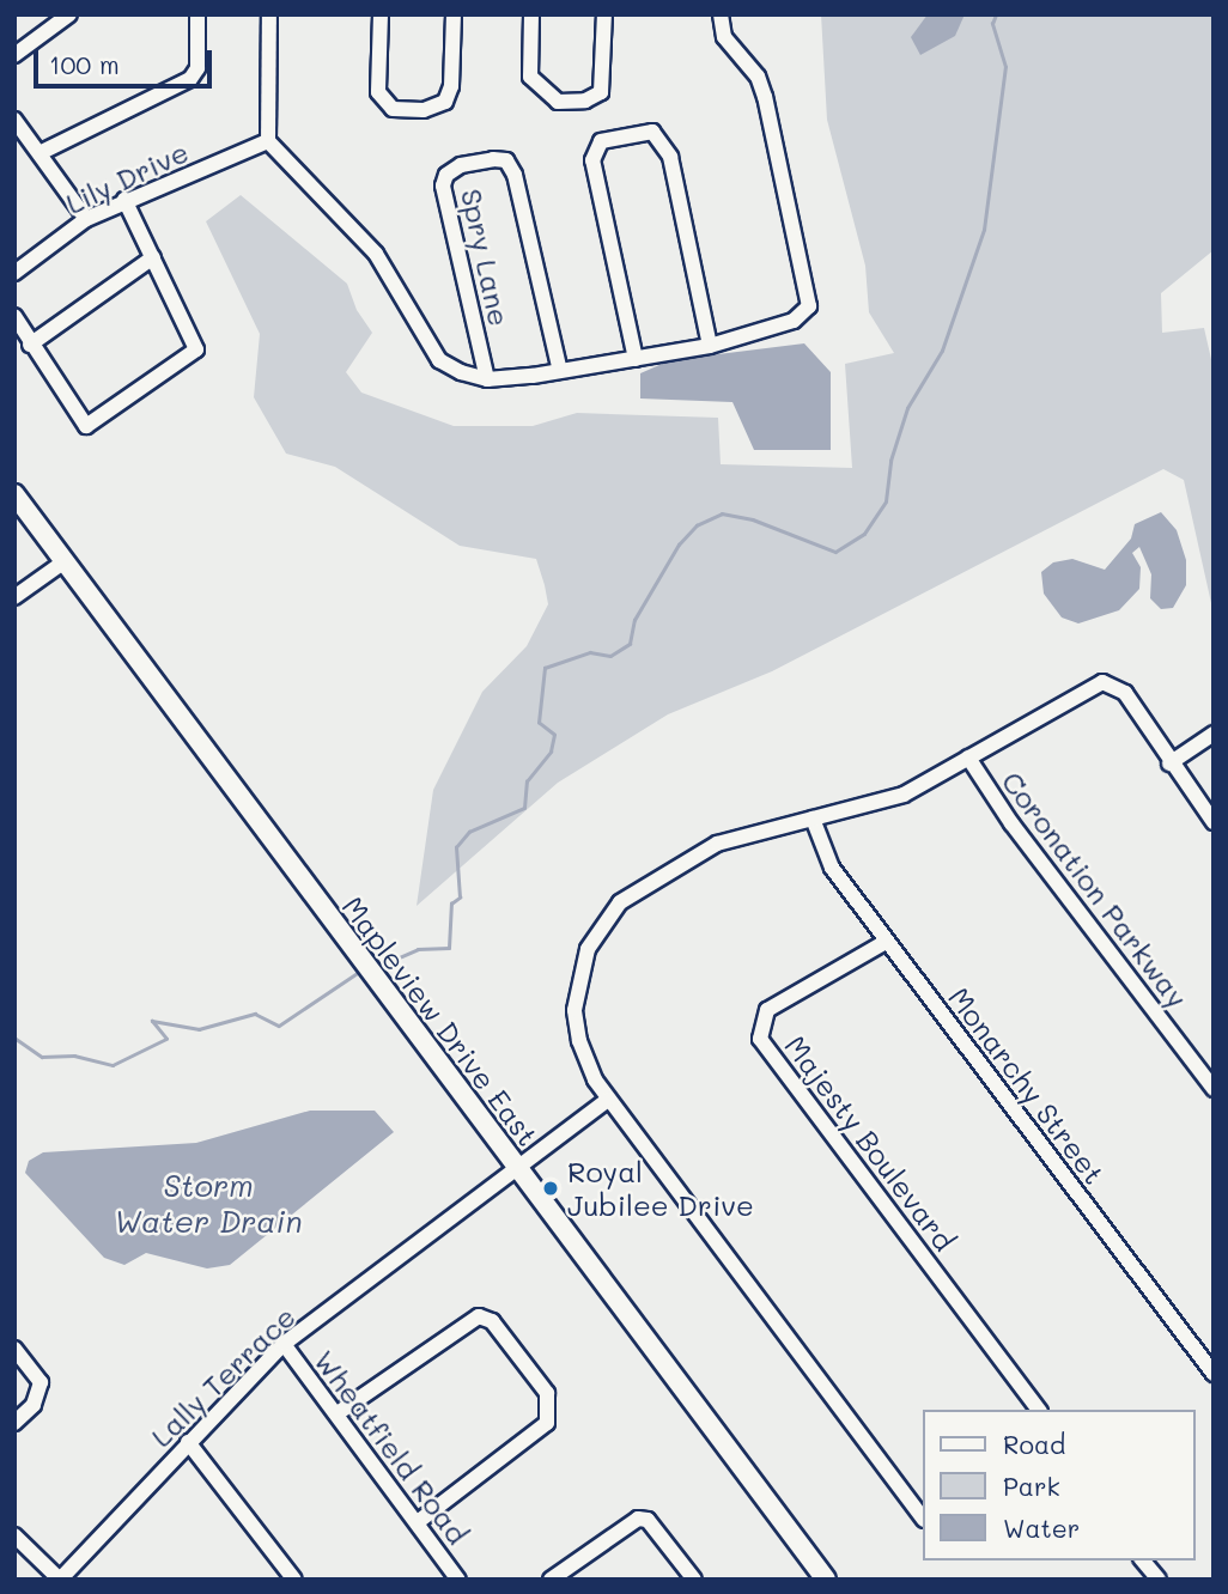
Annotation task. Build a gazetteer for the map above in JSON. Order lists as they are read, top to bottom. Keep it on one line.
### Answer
{"streets":{"main road":["Mapleview Drive East"],"street":["Lily Drive","Spry Lane","Coronation Parkway","Monarchy Street","Majesty Boulevard","Lally Terrace","Wheatfield Road"]},"crossings":[["Mapleview Drive East","Lally Terrace"],["Monarchy Street","Majesty Boulevard"],["Lally Terrace","Wheatfield Road"]],"water":["Storm Water Drain"],"places":["Royal Jubilee Drive"],"legend":["Road","Park","Water"],"scale_bar":"100 m"}
